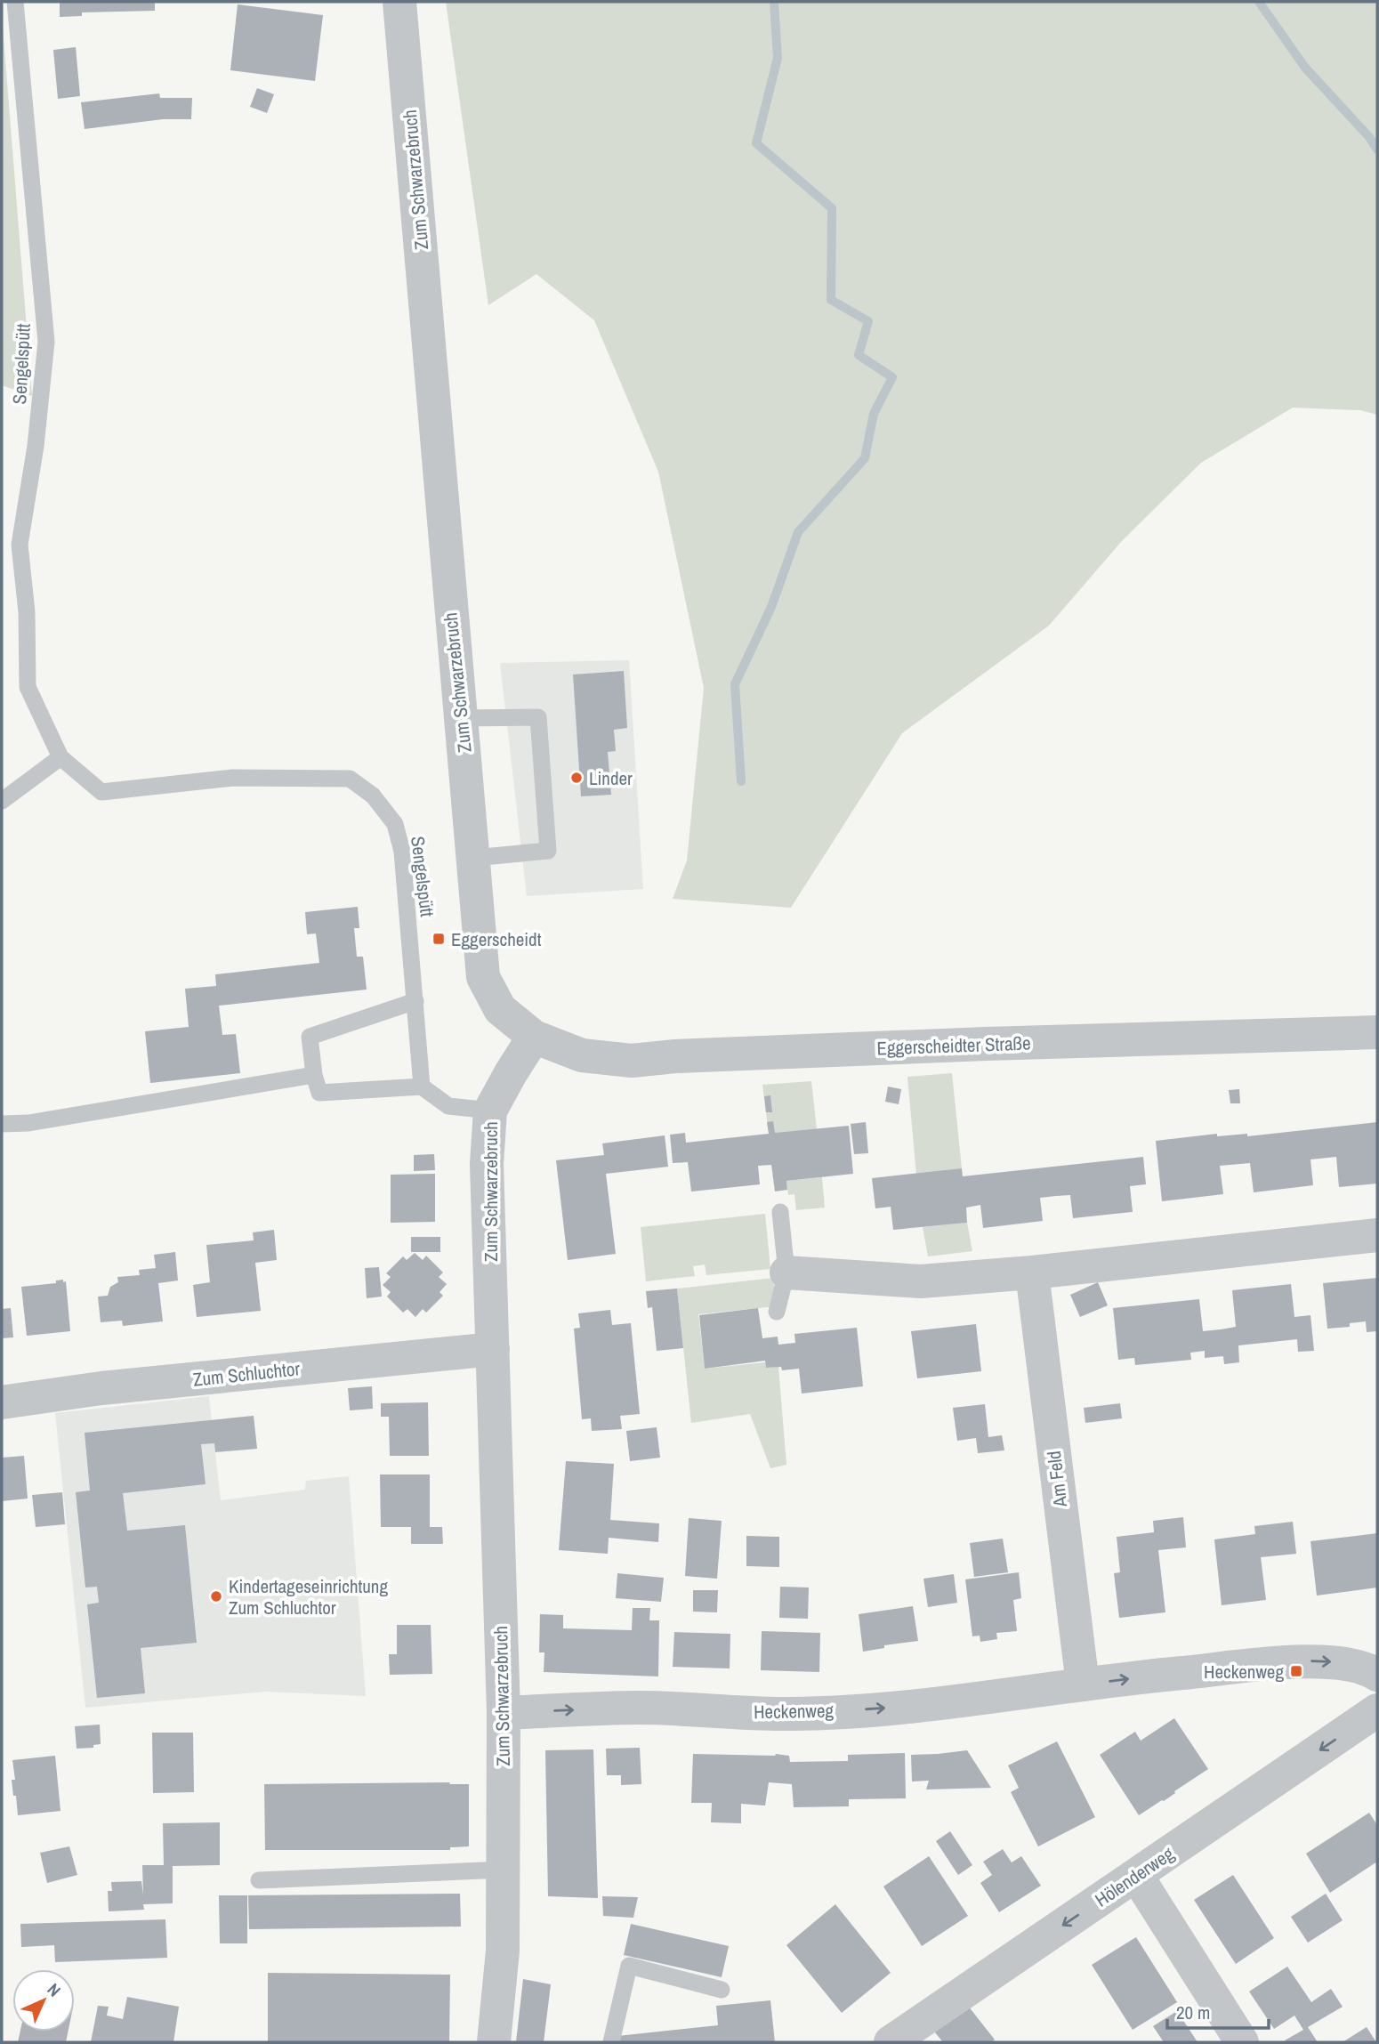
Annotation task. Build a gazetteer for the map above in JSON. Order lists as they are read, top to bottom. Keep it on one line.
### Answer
{"streets":{"street":["Zum Schwarzebruch","Eggerscheidter Straße","Zum Schluchtor","Am Feld","Heckenweg","Hölenderweg"],"lane":["Sengelspütt"]},"crossings":[["Zum Schwarzebruch","Eggerscheidter Straße"],["Zum Schwarzebruch","Zum Schluchtor"],["Zum Schwarzebruch","Heckenweg"],["Am Feld","Heckenweg"]],"one_way":["Heckenweg","Hölenderweg"],"places":{"other":["Linder","Kindertageseinrichtung Zum Schluchtor"],"transit":["Eggerscheidt","Heckenweg"]},"scale_bar":"20 m","north":"top right"}
